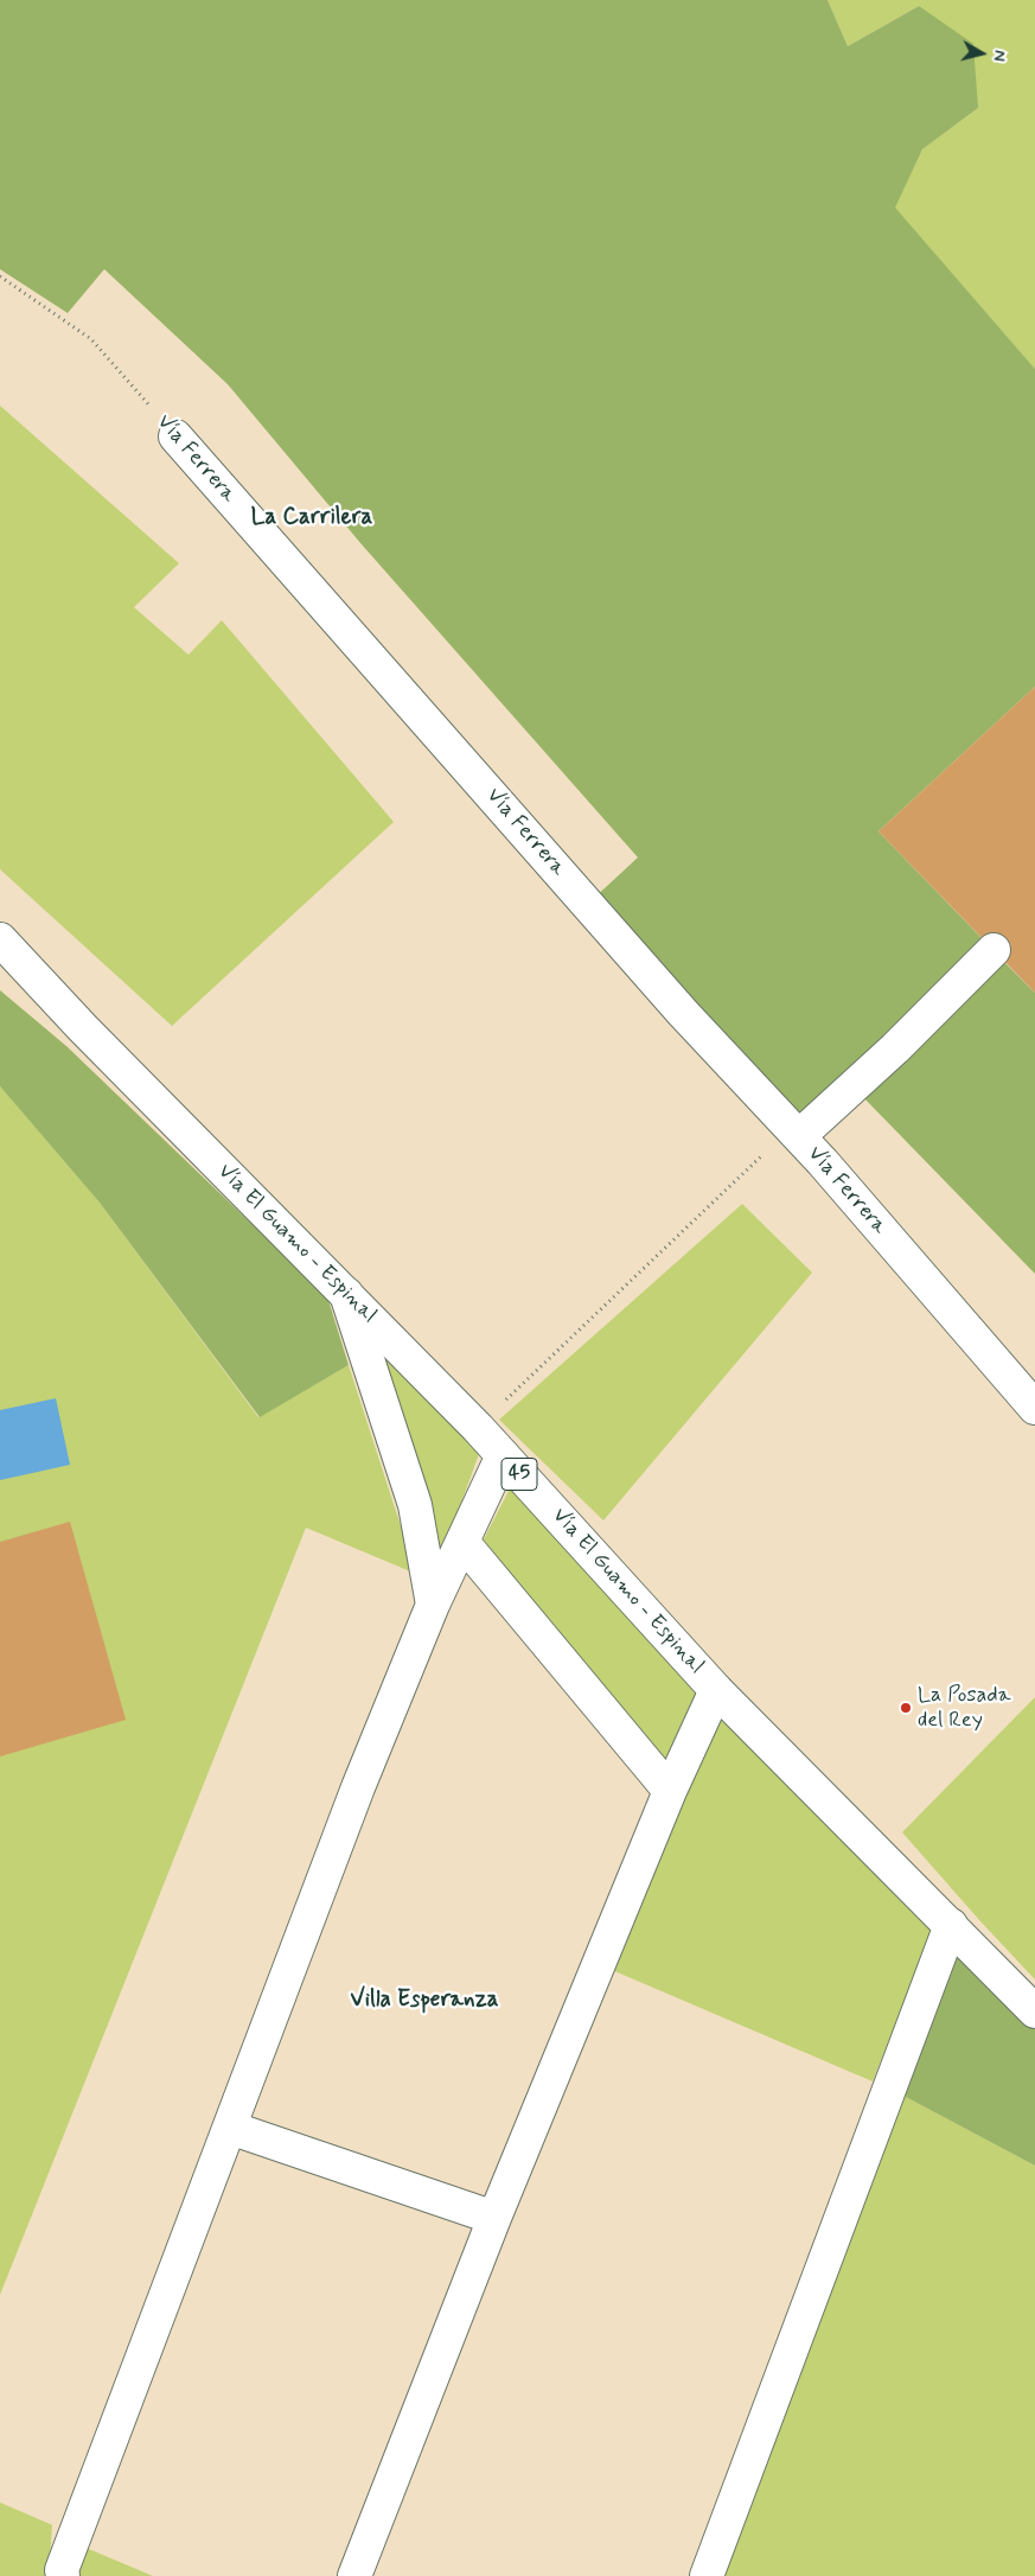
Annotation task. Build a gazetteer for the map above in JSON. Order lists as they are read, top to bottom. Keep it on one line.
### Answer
{"streets":{"street":["Vía Ferrera","Vía El Guamo - Espinal","45"]},"districts":["La Carrilera","Villa Esperanza"],"places":["La Posada del Rey"],"north":"right"}
